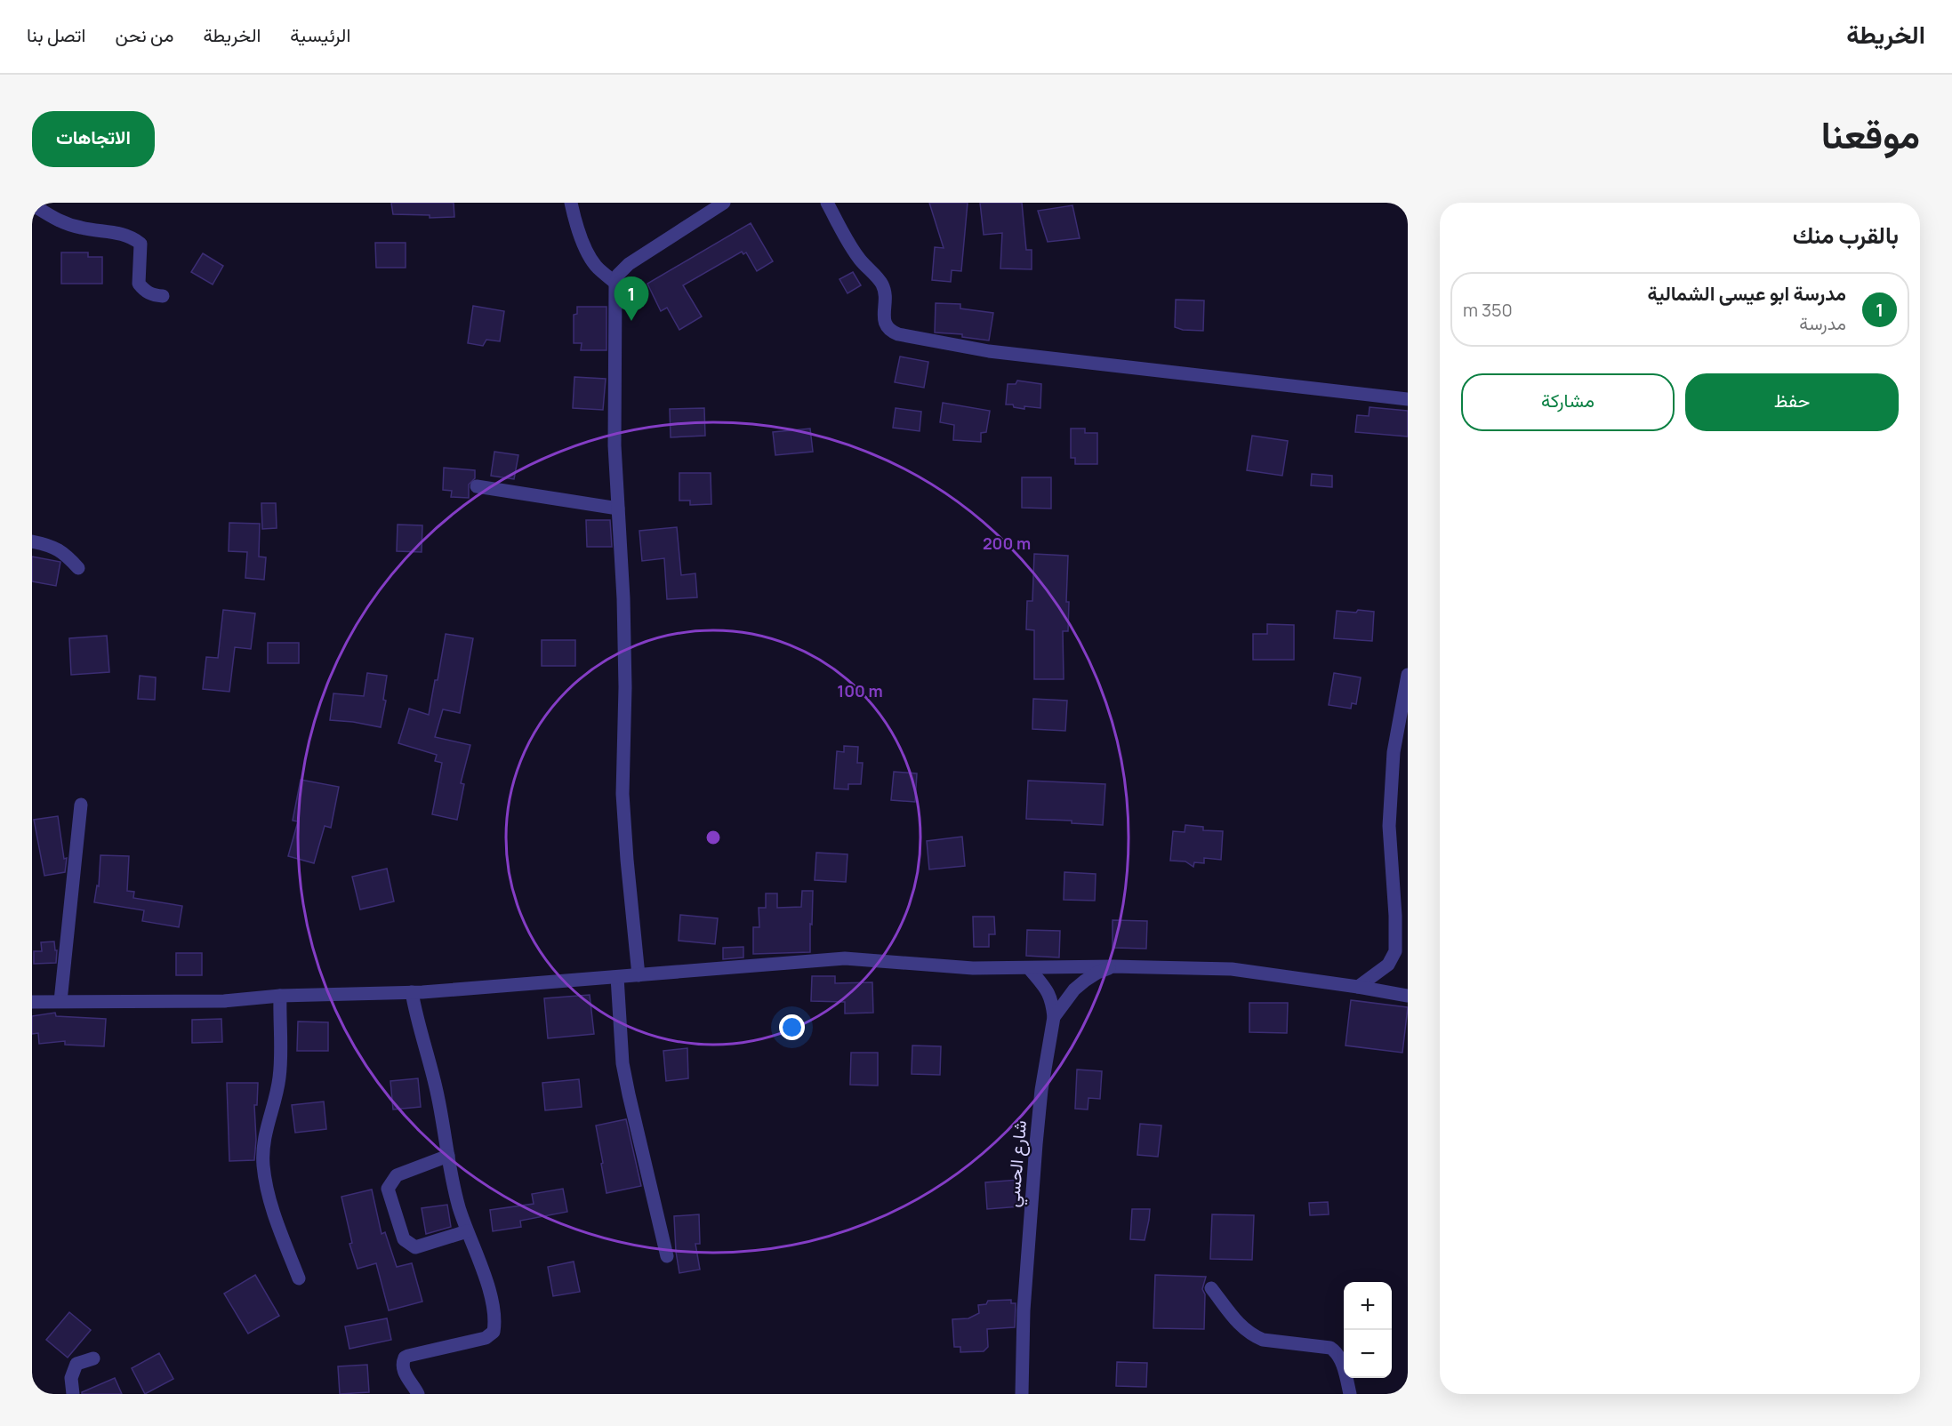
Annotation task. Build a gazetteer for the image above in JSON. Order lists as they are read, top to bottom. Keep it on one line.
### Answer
{"streets":{"street":["شارع الحسي"]},"page":{"header":"الخريطة","nav":["الرئيسية","الخريطة","من نحن","اتصل بنا"],"title":"موقعنا","buttons":["الاتجاهات",["حفظ","مشاركة"]],"heading":"بالقرب منك","list":[{"mark":"1","name":"مدرسة ابو عيسى الشمالية","note":"مدرسة","value":"350 m"}],"pins":"1","map_buttons":["+","−"]},"rings":["200 m","100 m"]}
